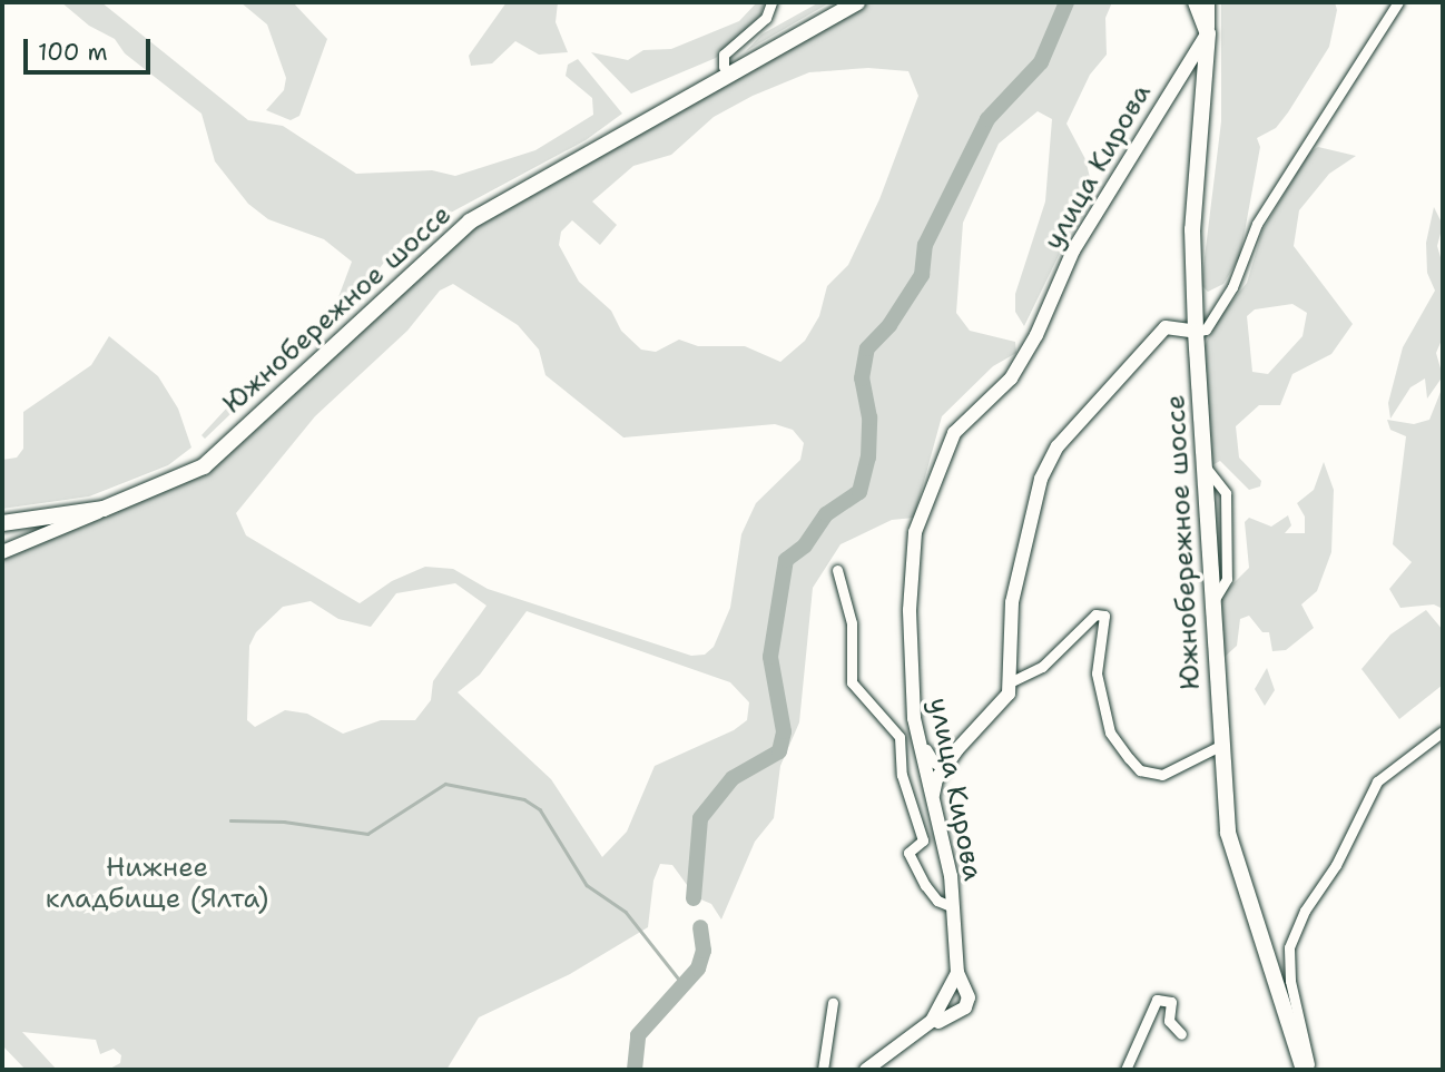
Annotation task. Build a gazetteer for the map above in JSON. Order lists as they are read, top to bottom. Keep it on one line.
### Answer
{"streets":{"highway":["Южнобережное шоссе"],"main road":["улица Кирова"]},"crossings":[["улица Кирова","Южнобережное шоссе"]],"parks":["Нижнее кладбище (Ялта)"],"scale_bar":"100 m"}
